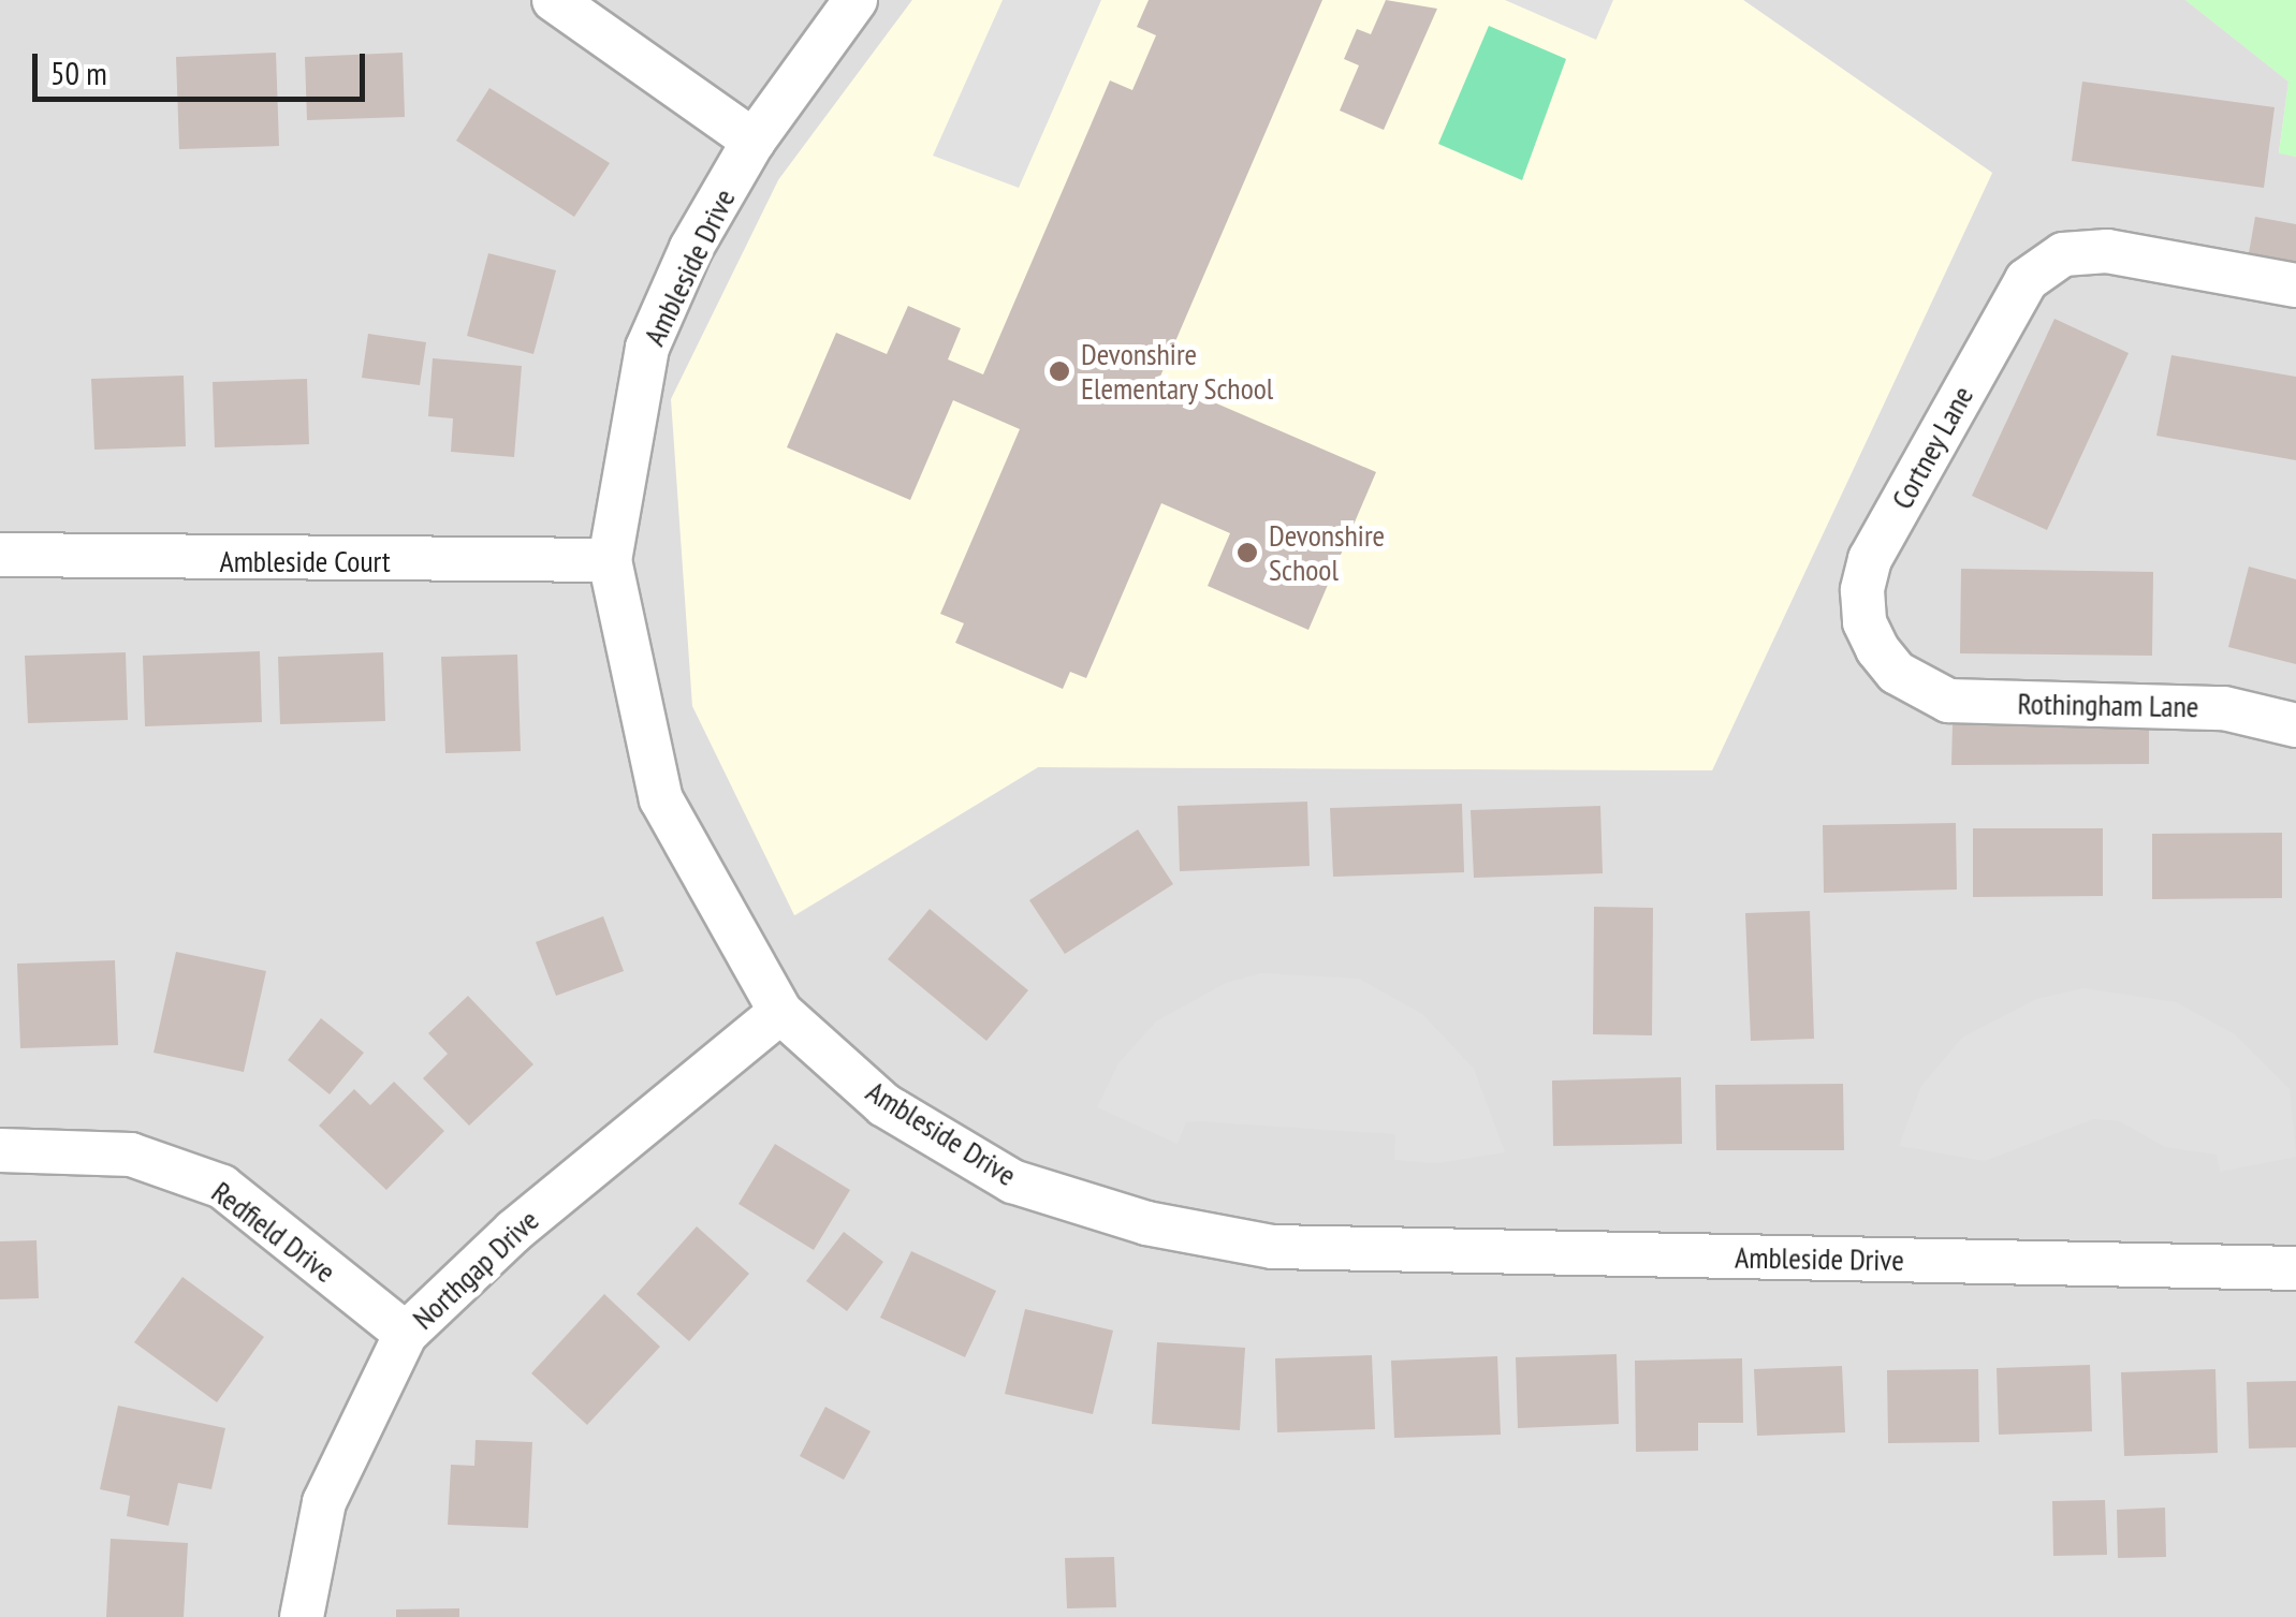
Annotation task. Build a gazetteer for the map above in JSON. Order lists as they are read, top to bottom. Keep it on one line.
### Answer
{"streets":{"street":["Ambleside Drive","Cortney Lane","Ambleside Court","Rothingham Lane","Redfield Drive","Northgap Drive"]},"crossings":[["Ambleside Drive","Ambleside Court"],["Ambleside Drive","Northgap Drive"],["Cortney Lane","Rothingham Lane"],["Redfield Drive","Northgap Drive"]],"places":["Devonshire Elementary School","Devonshire School"],"scale_bar":"50 m"}
